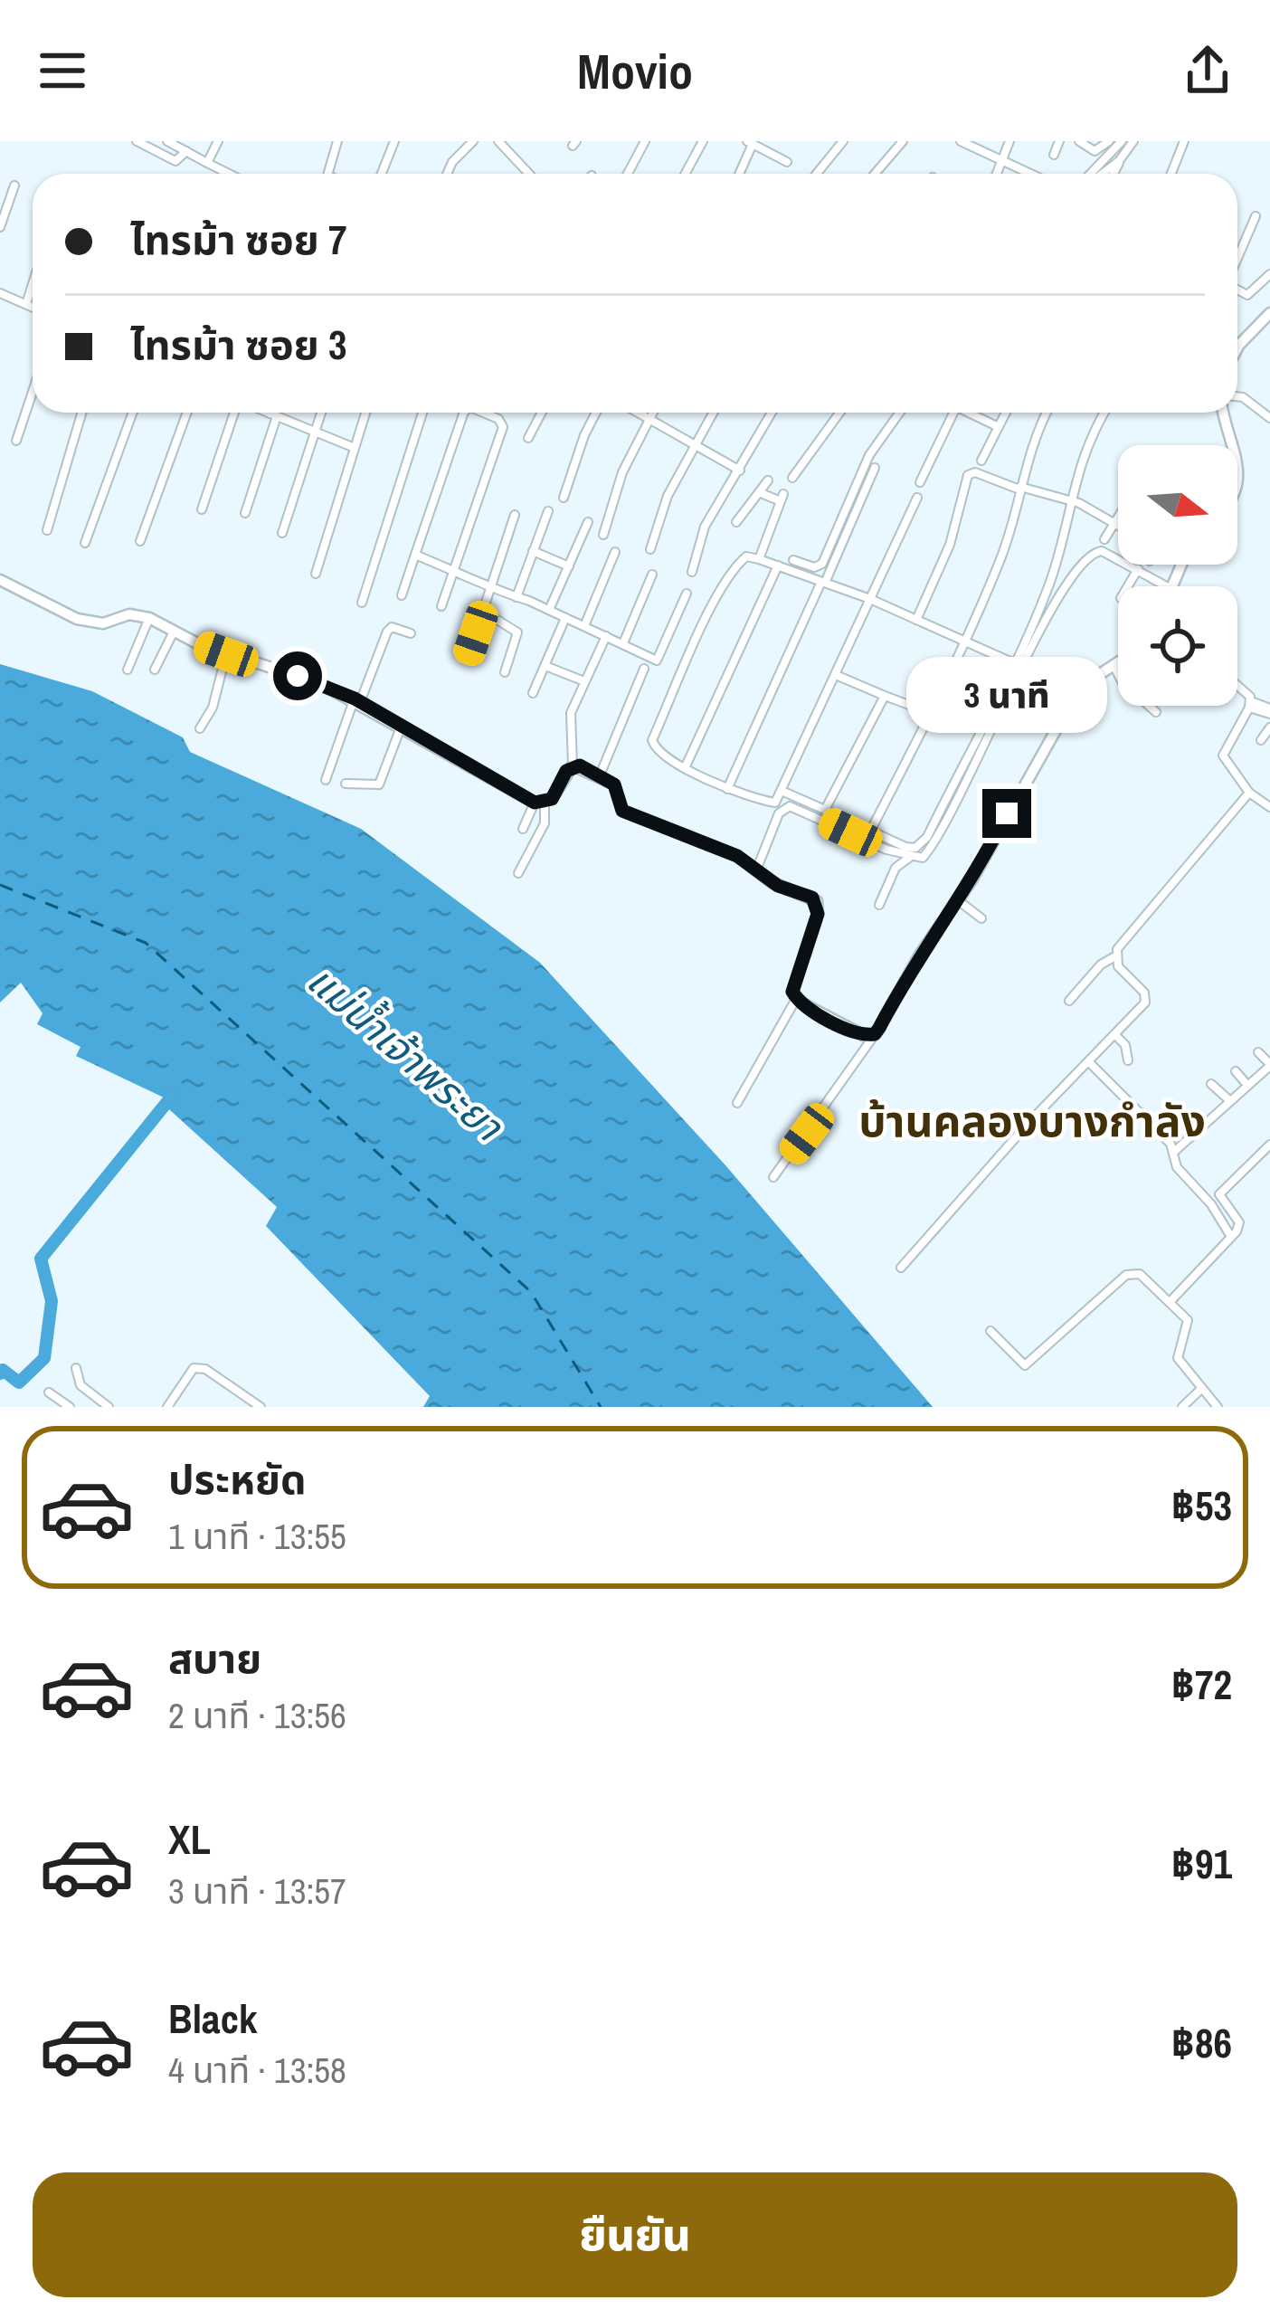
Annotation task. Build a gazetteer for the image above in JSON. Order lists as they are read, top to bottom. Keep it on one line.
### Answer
{"districts":["บ้านคลองบางกำลัง"],"water":["แม่น้ำเจ้าพระยา"],"north":"right","page":{"header":"Movio","banner":["ไทรม้า ซอย 7","ไทรม้า ซอย 3"],"bubble":"3 นาที","list":[{"name":"ประหยัด","note":"1 นาที · 13:55","value":"฿53"},{"name":"สบาย","note":"2 นาที · 13:56","value":"฿72"},{"name":"XL","note":"3 นาที · 13:57","value":"฿91"},{"name":"Black","note":"4 นาที · 13:58","value":"฿86"}],"buttons":"ยืนยัน"}}
